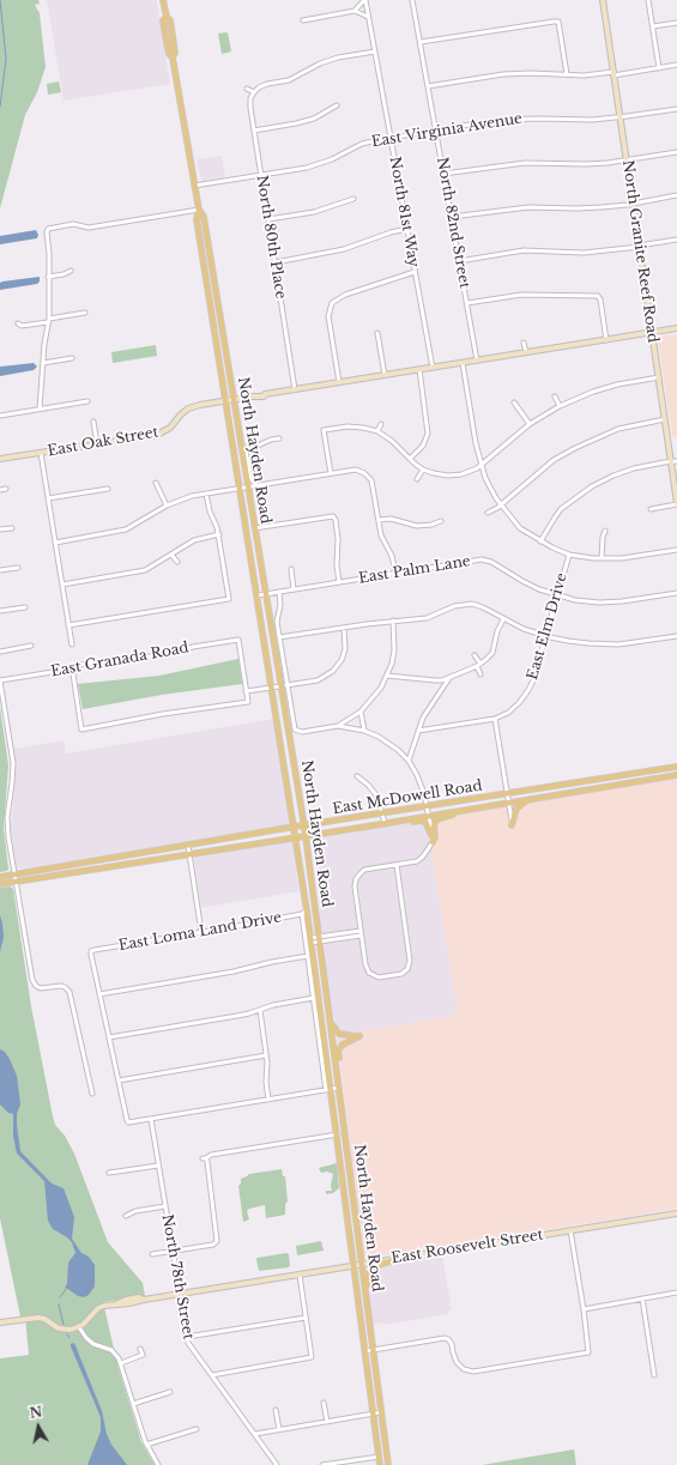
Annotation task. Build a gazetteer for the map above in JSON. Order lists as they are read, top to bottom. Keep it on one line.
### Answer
{"streets":{"main road":["North Hayden Road","East McDowell Road"],"street":["East Virginia Avenue","North 81st Way","North 82nd Street","North 80th Place","North Granite Reef Road","East Oak Street","East Palm Lane","East Elm Drive","East Granada Road","East Loma Land Drive","East Roosevelt Street","North 78th Street"]},"crossings":[["East Virginia Avenue","North 81st Way"],["East Virginia Avenue","North 82nd Street"],["East Virginia Avenue","North 80th Place"],["East Virginia Avenue","North Granite Reef Road"],["East Virginia Avenue","North Hayden Road"],["North 81st Way","East Oak Street"],["North 82nd Street","East Oak Street"],["North 80th Place","East Oak Street"],["North Granite Reef Road","East Oak Street"],["East Oak Street","North Hayden Road"],["North Hayden Road","East Palm Lane"],["North Hayden Road","East McDowell Road"],["North Hayden Road","East Loma Land Drive"],["North Hayden Road","East Roosevelt Street"],["East Palm Lane","East Elm Drive"],["East Roosevelt Street","North 78th Street"]],"north":"top"}
